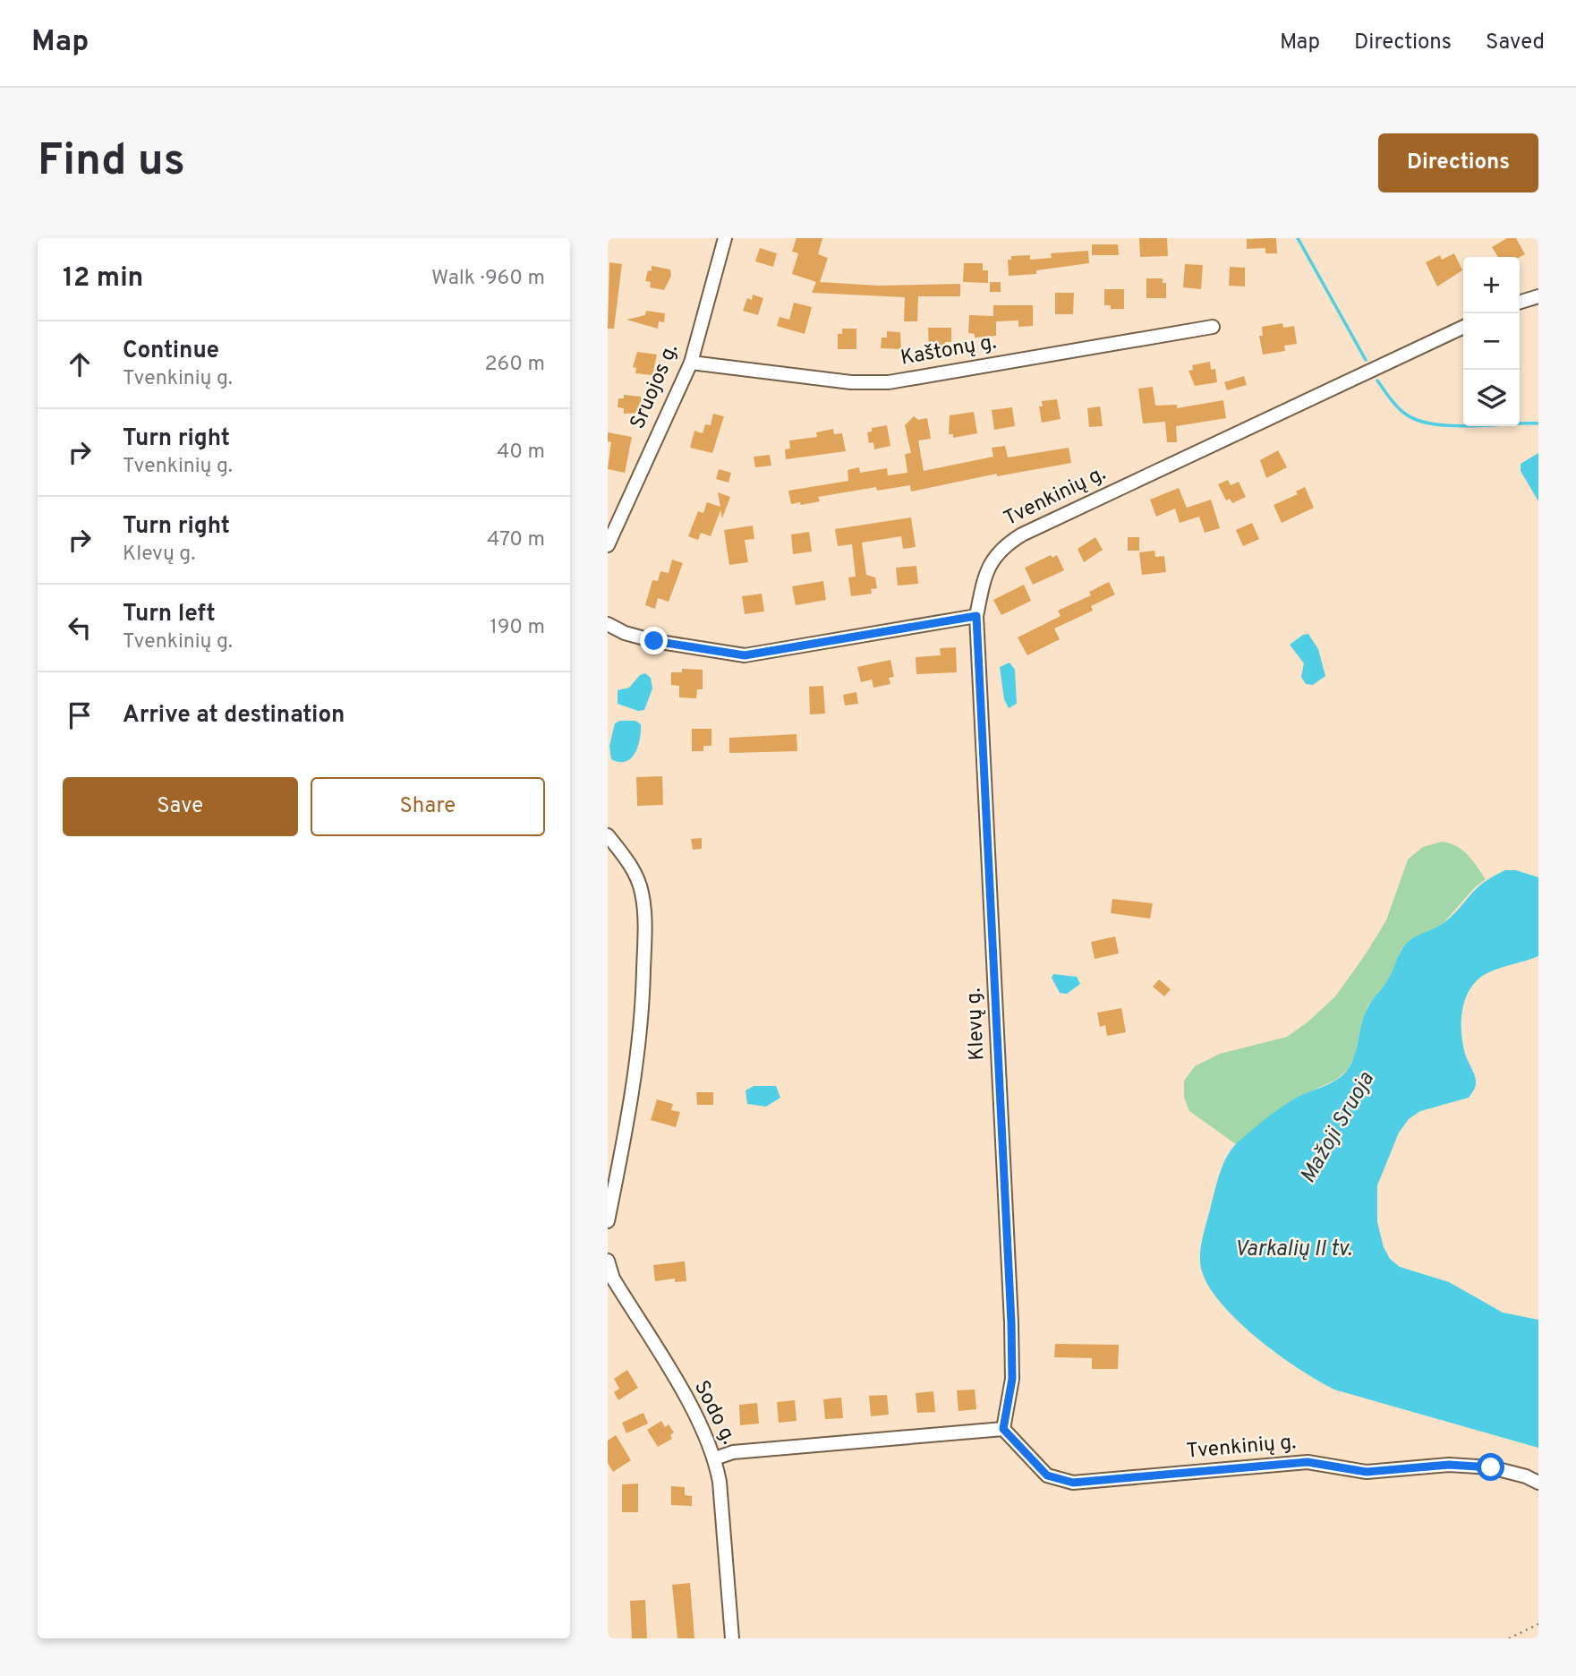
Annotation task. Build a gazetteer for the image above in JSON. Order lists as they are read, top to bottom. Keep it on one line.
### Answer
{"streets":{"street":["Kaštonų g.","Sruojos g.","Tvenkinių g.","Klevų g.","Sodo g."]},"crossings":[["Kaštonų g.","Sruojos g."],["Tvenkinių g.","Klevų g."]],"water":["Mažoji Sruoja","Varkalių II tv."],"page":{"header":"Map","nav":["Map","Directions","Saved"],"buttons":["Directions",["Save","Share"]],"title":"Find us","heading":["12 min","Walk · 960 m"],"map_buttons":["+","−"],"list":[["Continue","Tvenkinių g.","260 m"],["Turn right","Tvenkinių g.","40 m"],["Turn right","Klevų g.","470 m"],["Turn left","Tvenkinių g.","190 m"],"Arrive at destination"]}}
